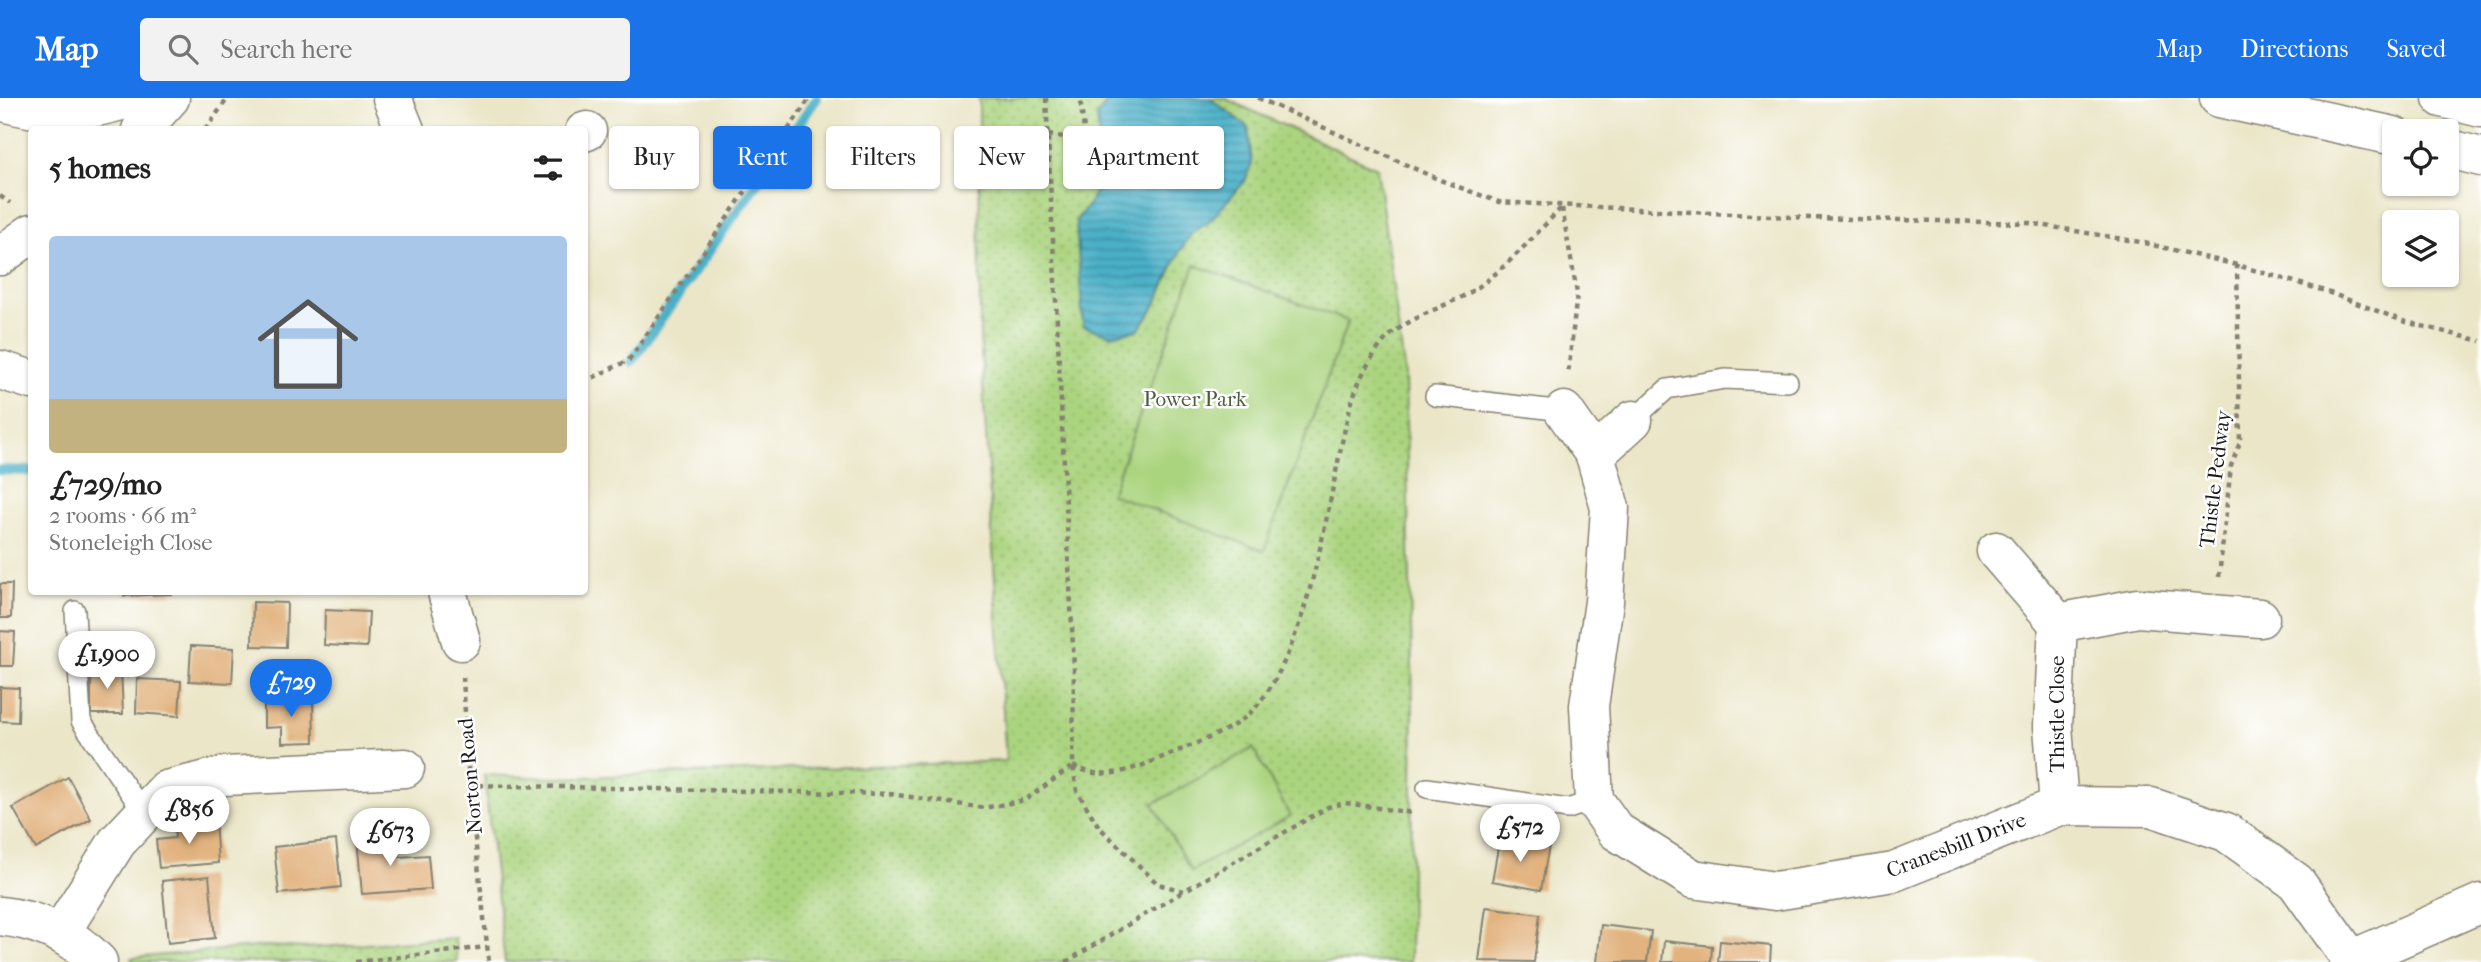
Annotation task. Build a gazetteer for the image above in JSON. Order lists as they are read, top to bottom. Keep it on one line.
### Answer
{"streets":{"main road":["Thistle Close","Cranesbill Drive"],"path":["Thistle Pedway","Norton Road"]},"crossings":[["Thistle Close","Cranesbill Drive"]],"parks":["Power Park"],"page":{"header":"Map","search":"Search here","nav":["Map","Directions","Saved"],"chip":["Buy","Rent","Filters","New","Apartment"],"heading":"5 homes","list":[{"name":"£729/mo","note":"2 rooms · 66 m² · Stoneleigh Close"}],"price":["£1,900","£729","£856","£572","£673"]}}
